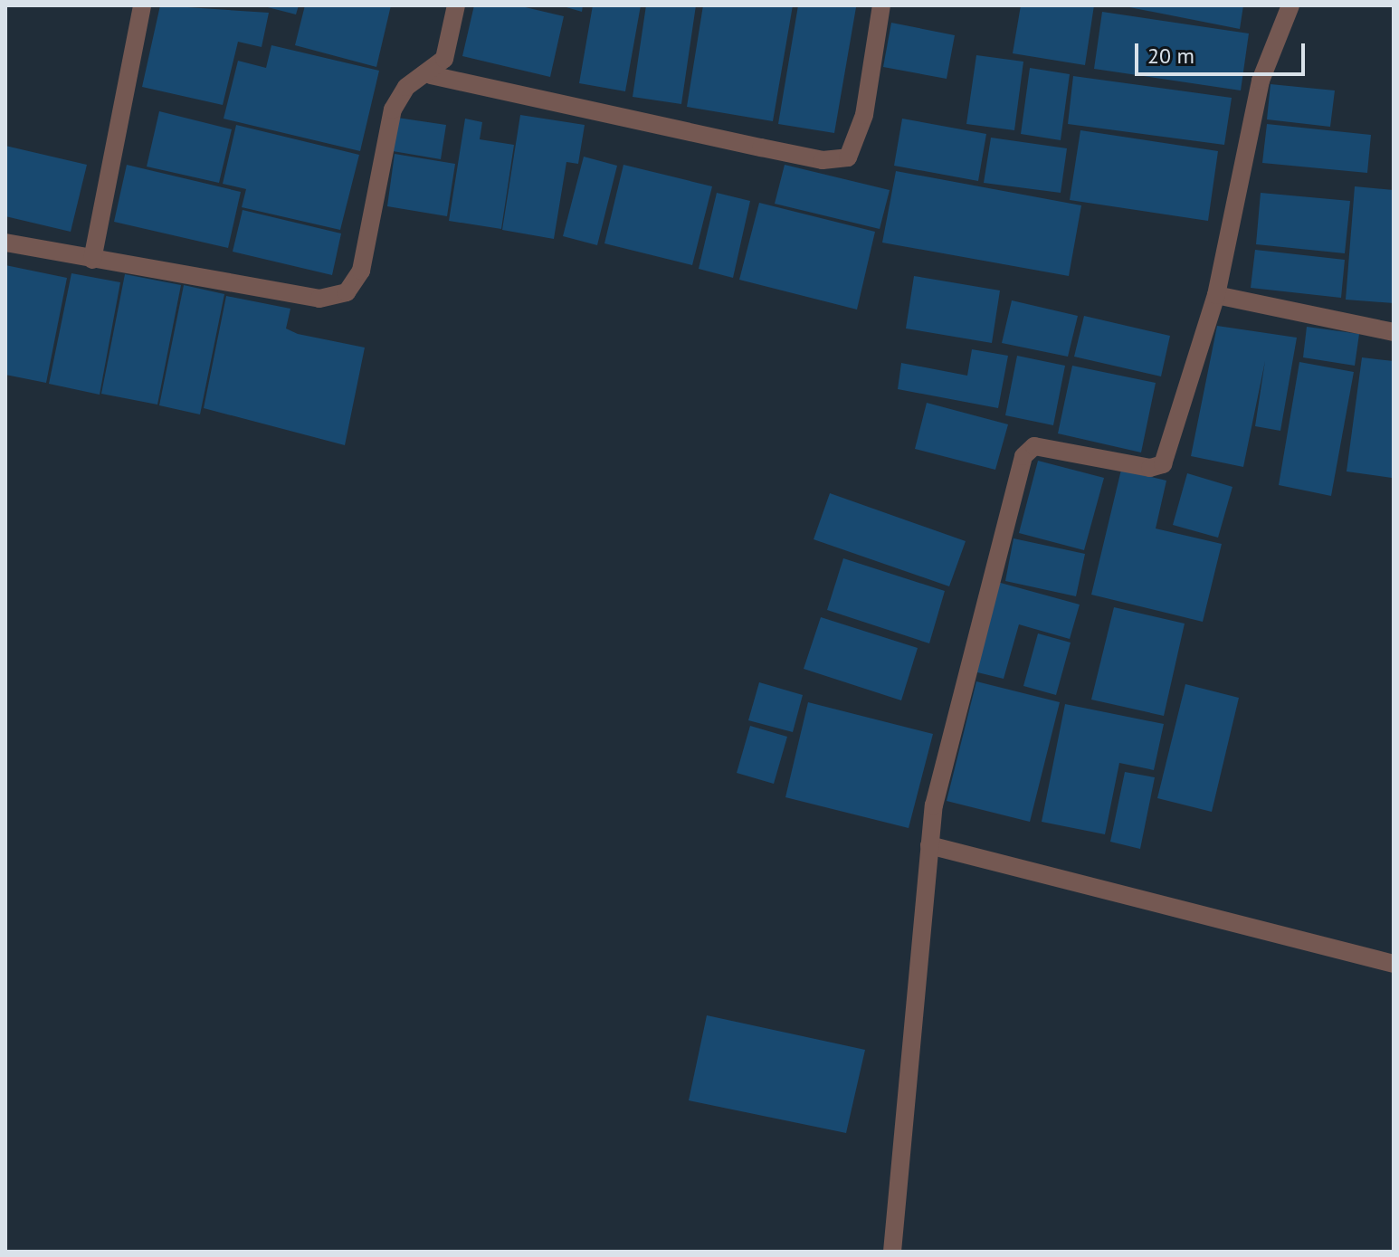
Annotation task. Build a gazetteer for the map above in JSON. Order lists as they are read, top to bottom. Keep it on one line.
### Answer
{"scale_bar":"20 m"}
